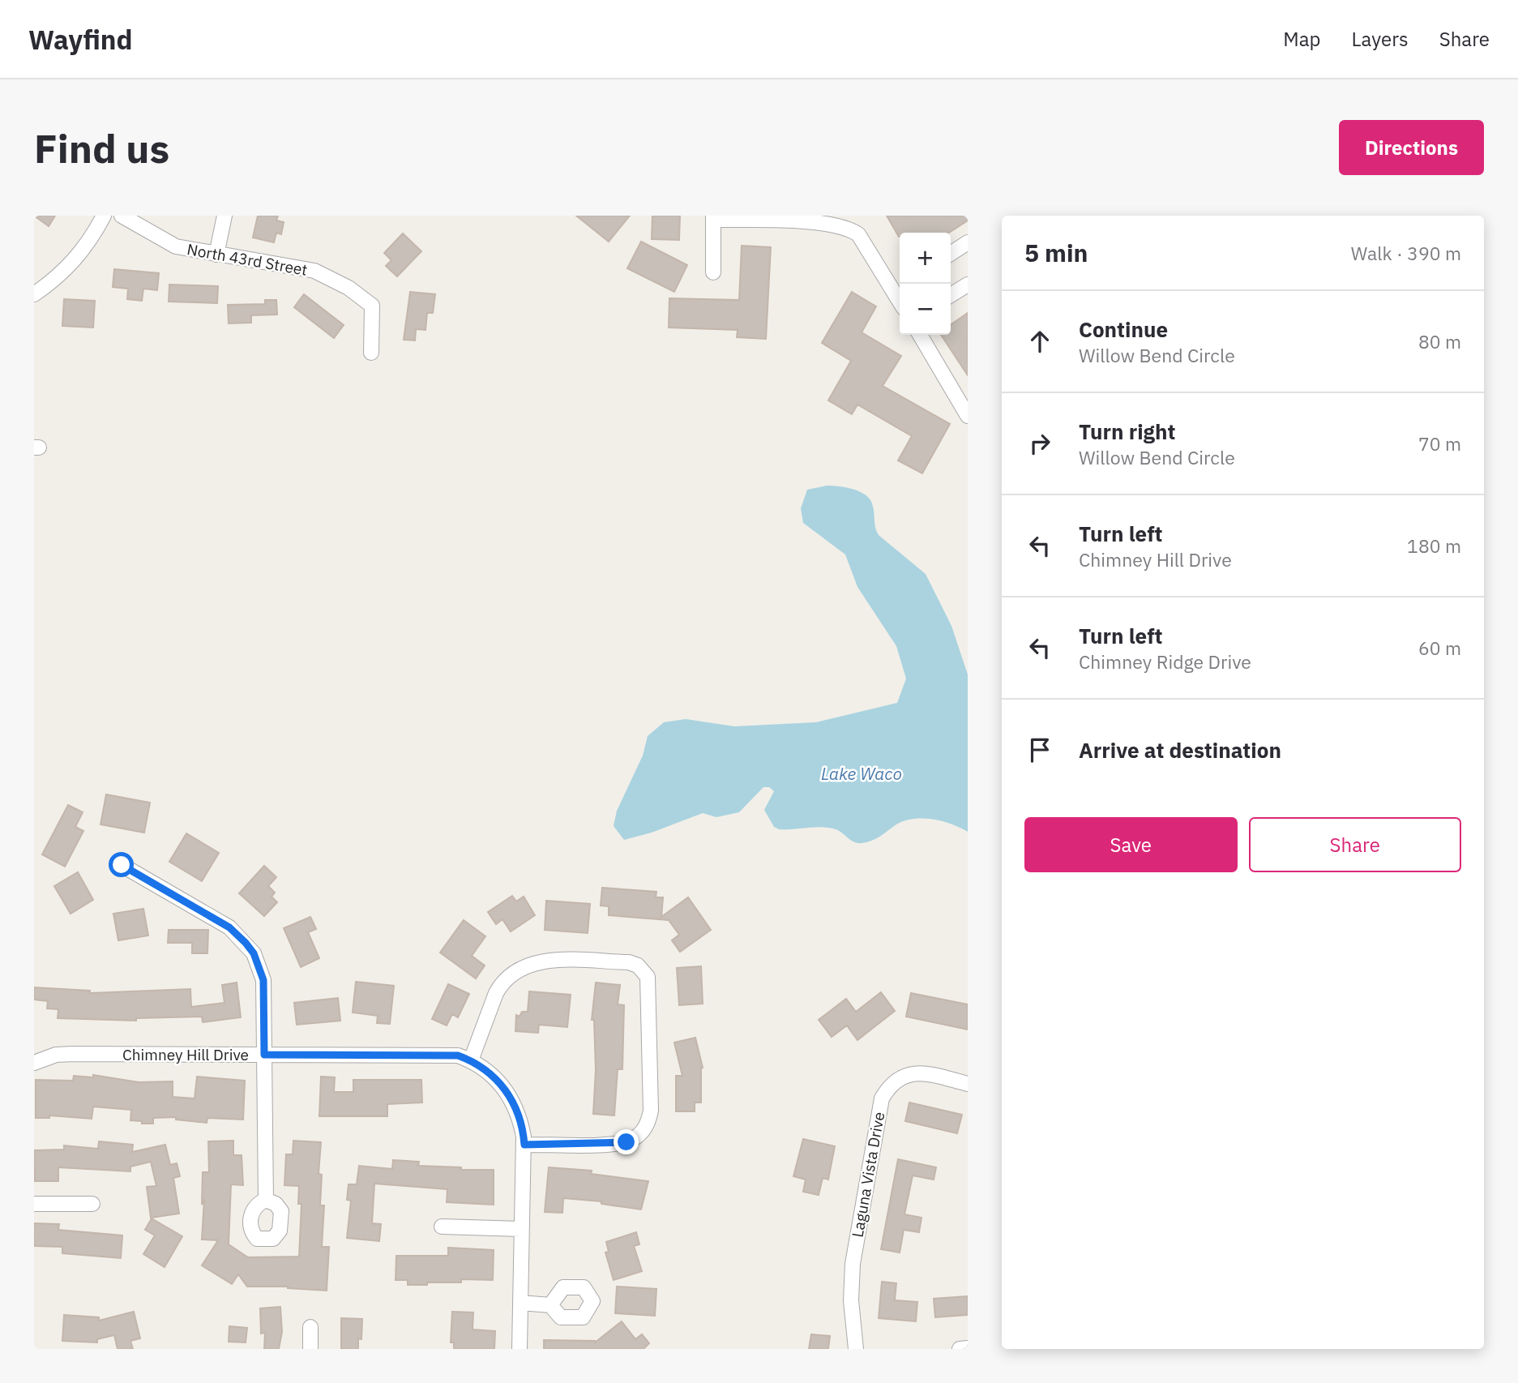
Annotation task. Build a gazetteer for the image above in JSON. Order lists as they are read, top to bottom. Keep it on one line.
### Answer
{"streets":{"street":["North 43rd Street","Chimney Hill Drive","Laguna Vista Drive"]},"water":["Lake Waco"],"page":{"header":"Wayfind","nav":["Map","Layers","Share"],"buttons":["Directions",["Save","Share"]],"title":"Find us","heading":["5 min","Walk · 390 m"],"map_buttons":["+","−"],"list":[["Continue","Willow Bend Circle","80 m"],["Turn right","Willow Bend Circle","70 m"],["Turn left","Chimney Hill Drive","180 m"],["Turn left","Chimney Ridge Drive","60 m"],"Arrive at destination"]}}
